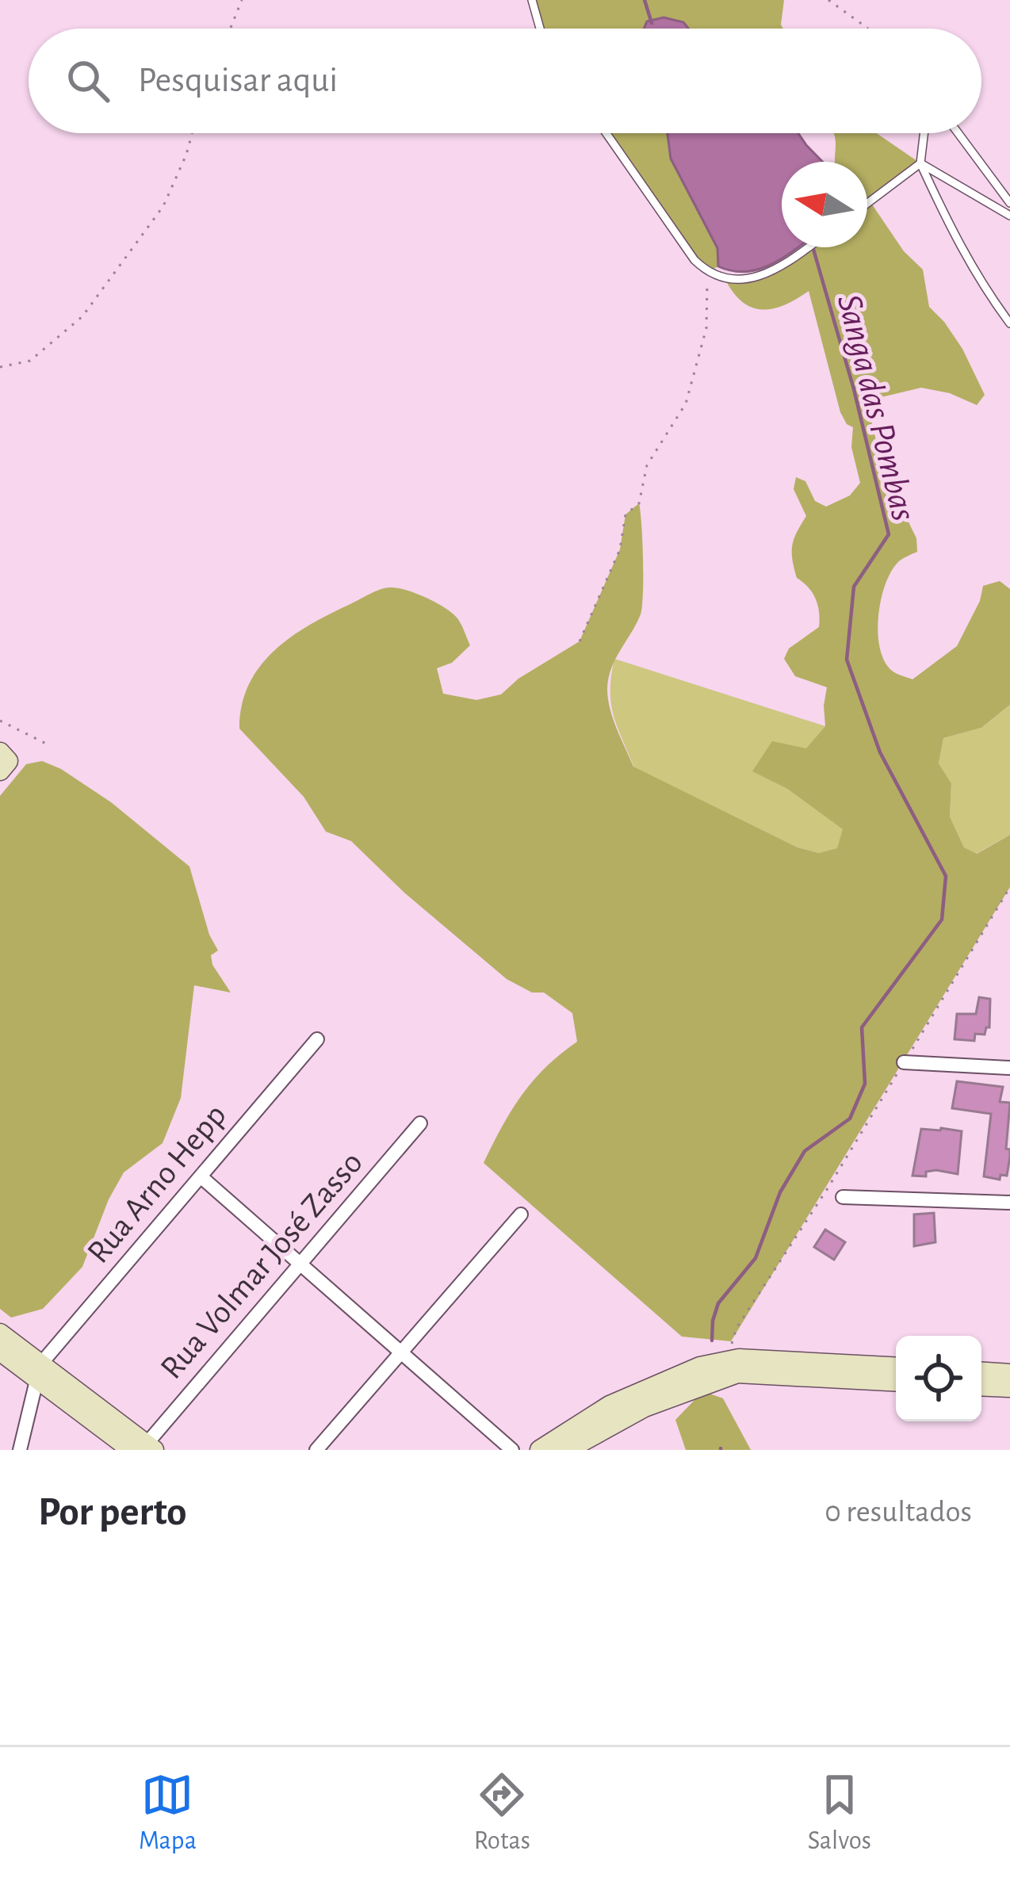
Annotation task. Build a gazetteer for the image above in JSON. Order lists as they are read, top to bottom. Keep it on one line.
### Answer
{"streets":{"street":["Rua Arno Hepp","Rua Volmar José Zasso"]},"water":["Sanga das Pombas"],"north":"left","page":{"search":"Pesquisar aqui","heading":["Por perto","0 resultados"],"nav":["Mapa","Rotas","Salvos"]}}
